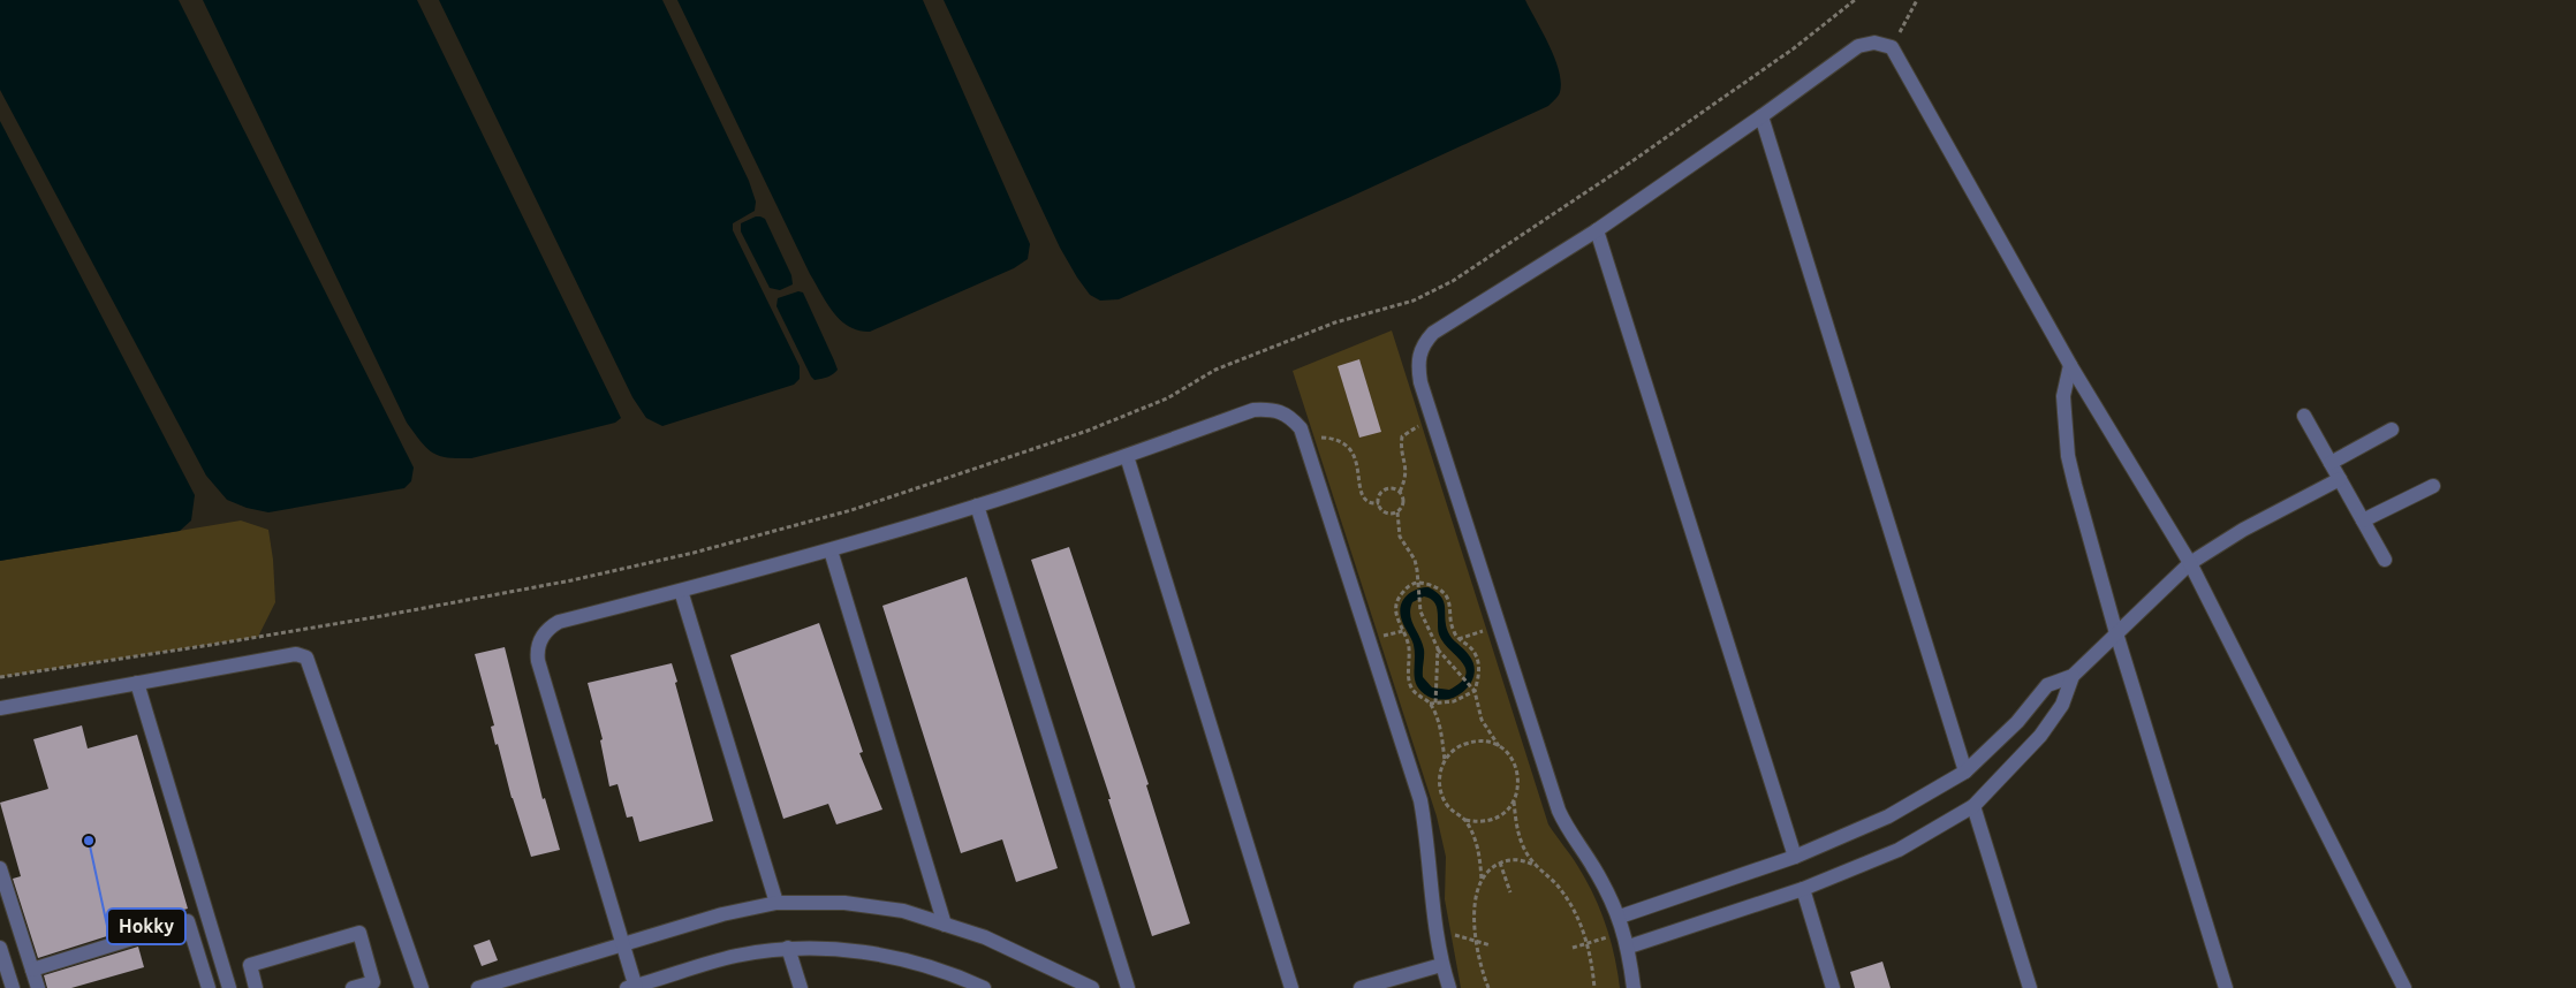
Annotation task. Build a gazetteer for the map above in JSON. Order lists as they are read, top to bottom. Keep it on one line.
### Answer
{"places":["Hokky"]}
